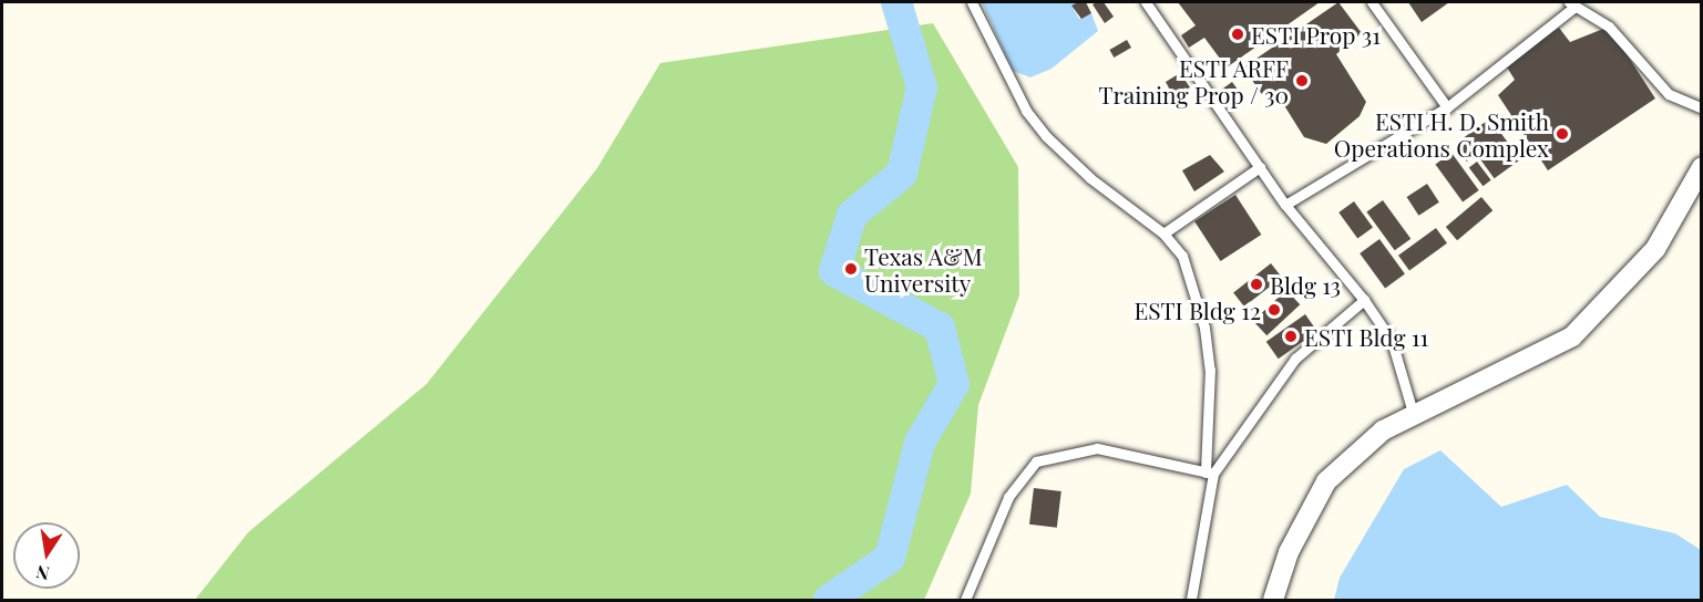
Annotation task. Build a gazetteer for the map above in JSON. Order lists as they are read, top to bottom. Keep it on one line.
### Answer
{"places":["ESTI Prop 31","ESTI ARFF Training Prop / 30","ESTI H. D. Smith Operations Complex","Texas A&M University","Bldg 13","ESTI Bldg 12","ESTI Bldg 11"],"north":"bottom"}
